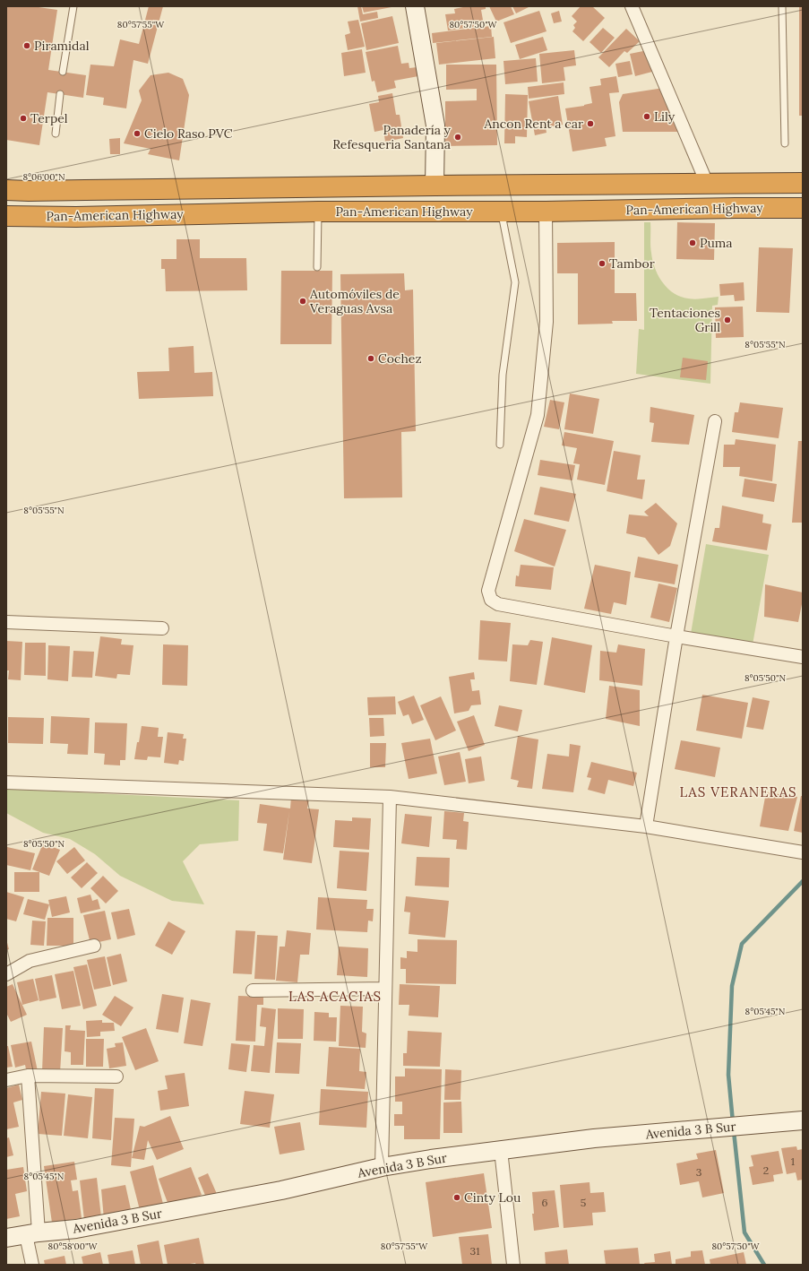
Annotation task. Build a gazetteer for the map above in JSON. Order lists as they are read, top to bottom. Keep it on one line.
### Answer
{"streets":{"highway":["Pan-American Highway"],"street":["Avenida 3 B Sur"]},"districts":["LAS VERANERAS","LAS ACACIAS"],"places":["Piramidal","Lily","Terpel","Ancon Rent a car","Cielo Raso PVC","Panadería y Refesqueria Santana","Puma","Tambor","Automóviles de Veraguas Avsa","Tentaciones Grill","Cochez","Cinty Lou"],"house_numbers":["1","2","3","6","5","31"],"coordinates":["80°57'55\"W","80°57'50\"W","8°06'00\"N","8°05'55\"N","8°05'50\"N","8°05'45\"N","80°58'00\"W"]}
